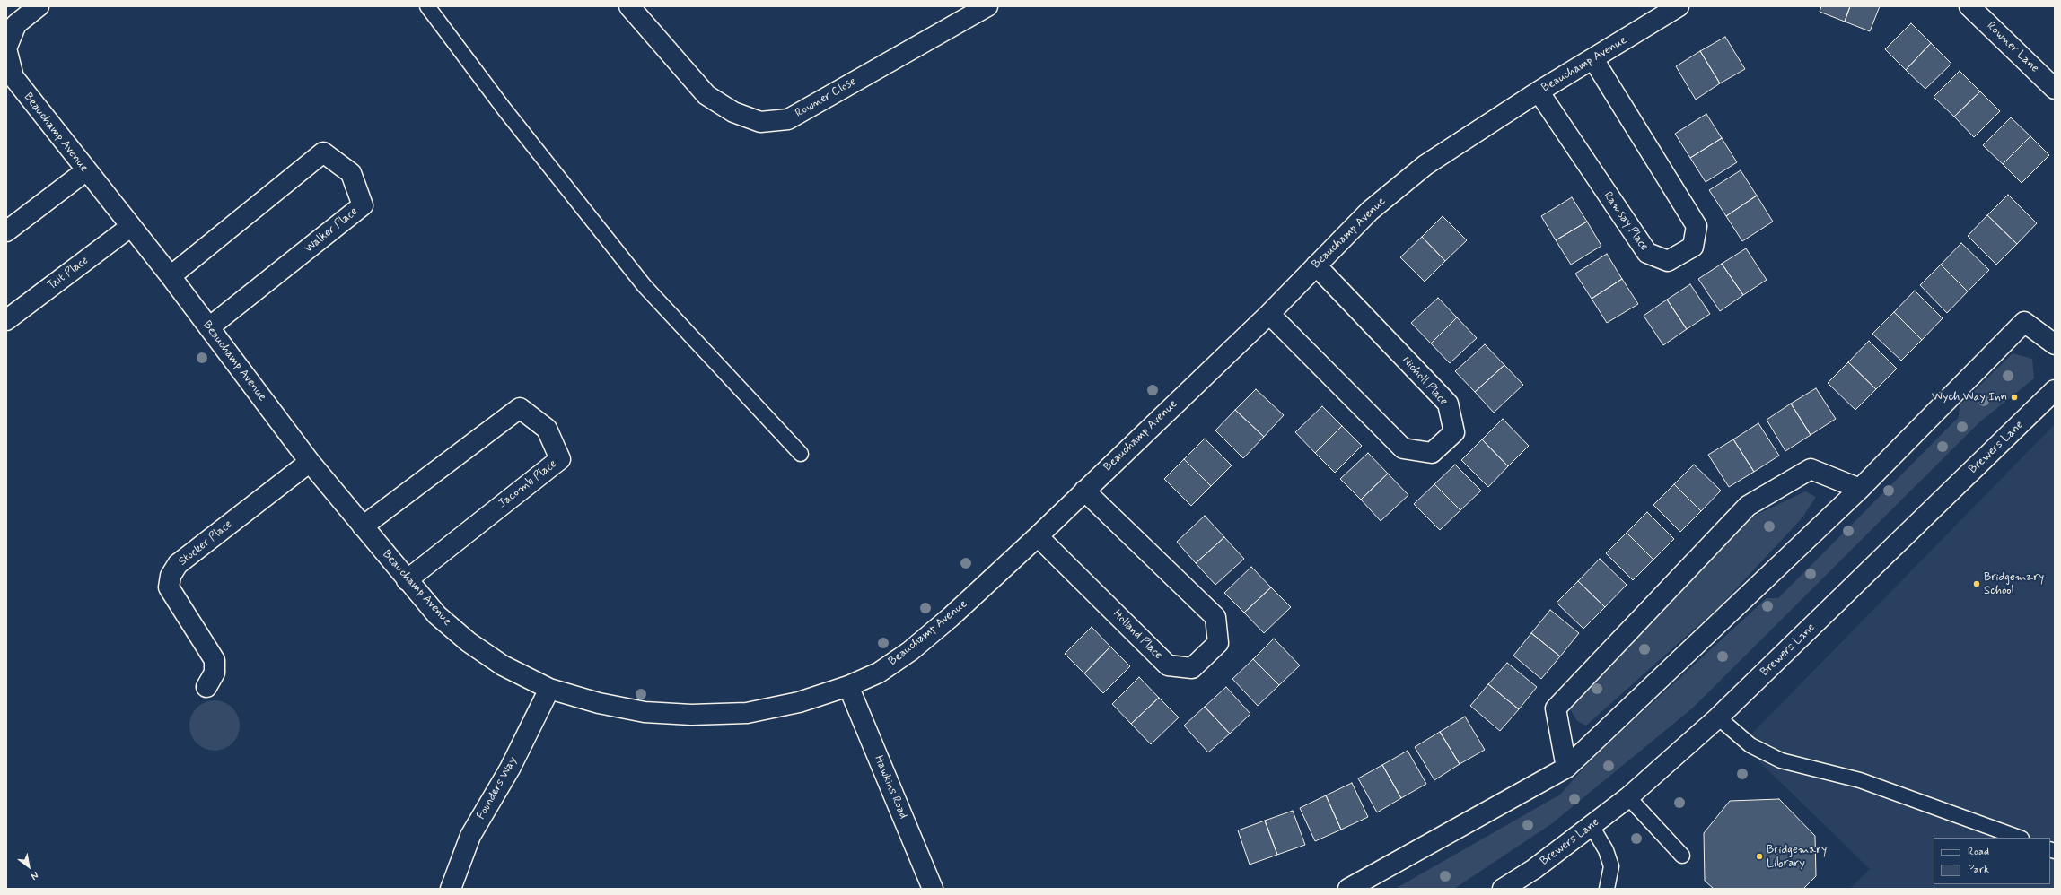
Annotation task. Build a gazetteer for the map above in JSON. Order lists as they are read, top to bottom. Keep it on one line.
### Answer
{"streets":{"street":["Rowner Lane","Beauchamp Avenue","Rowner Close","Ramsay Place","Walker Place","Tait Place","Nicholl Place","Brewers Lane","Jacomb Place","Stocker Place","Holland Place","Hawkins Road","Founders Way"]},"crossings":[["Beauchamp Avenue","Ramsay Place"],["Beauchamp Avenue","Walker Place"],["Beauchamp Avenue","Tait Place"],["Beauchamp Avenue","Nicholl Place"],["Beauchamp Avenue","Jacomb Place"],["Beauchamp Avenue","Stocker Place"],["Beauchamp Avenue","Holland Place"],["Beauchamp Avenue","Hawkins Road"],["Beauchamp Avenue","Founders Way"]],"places":["Wych Way Inn","Bridgemary School","Bridgemary Library"],"legend":["Road","Park"],"north":"bottom right"}
